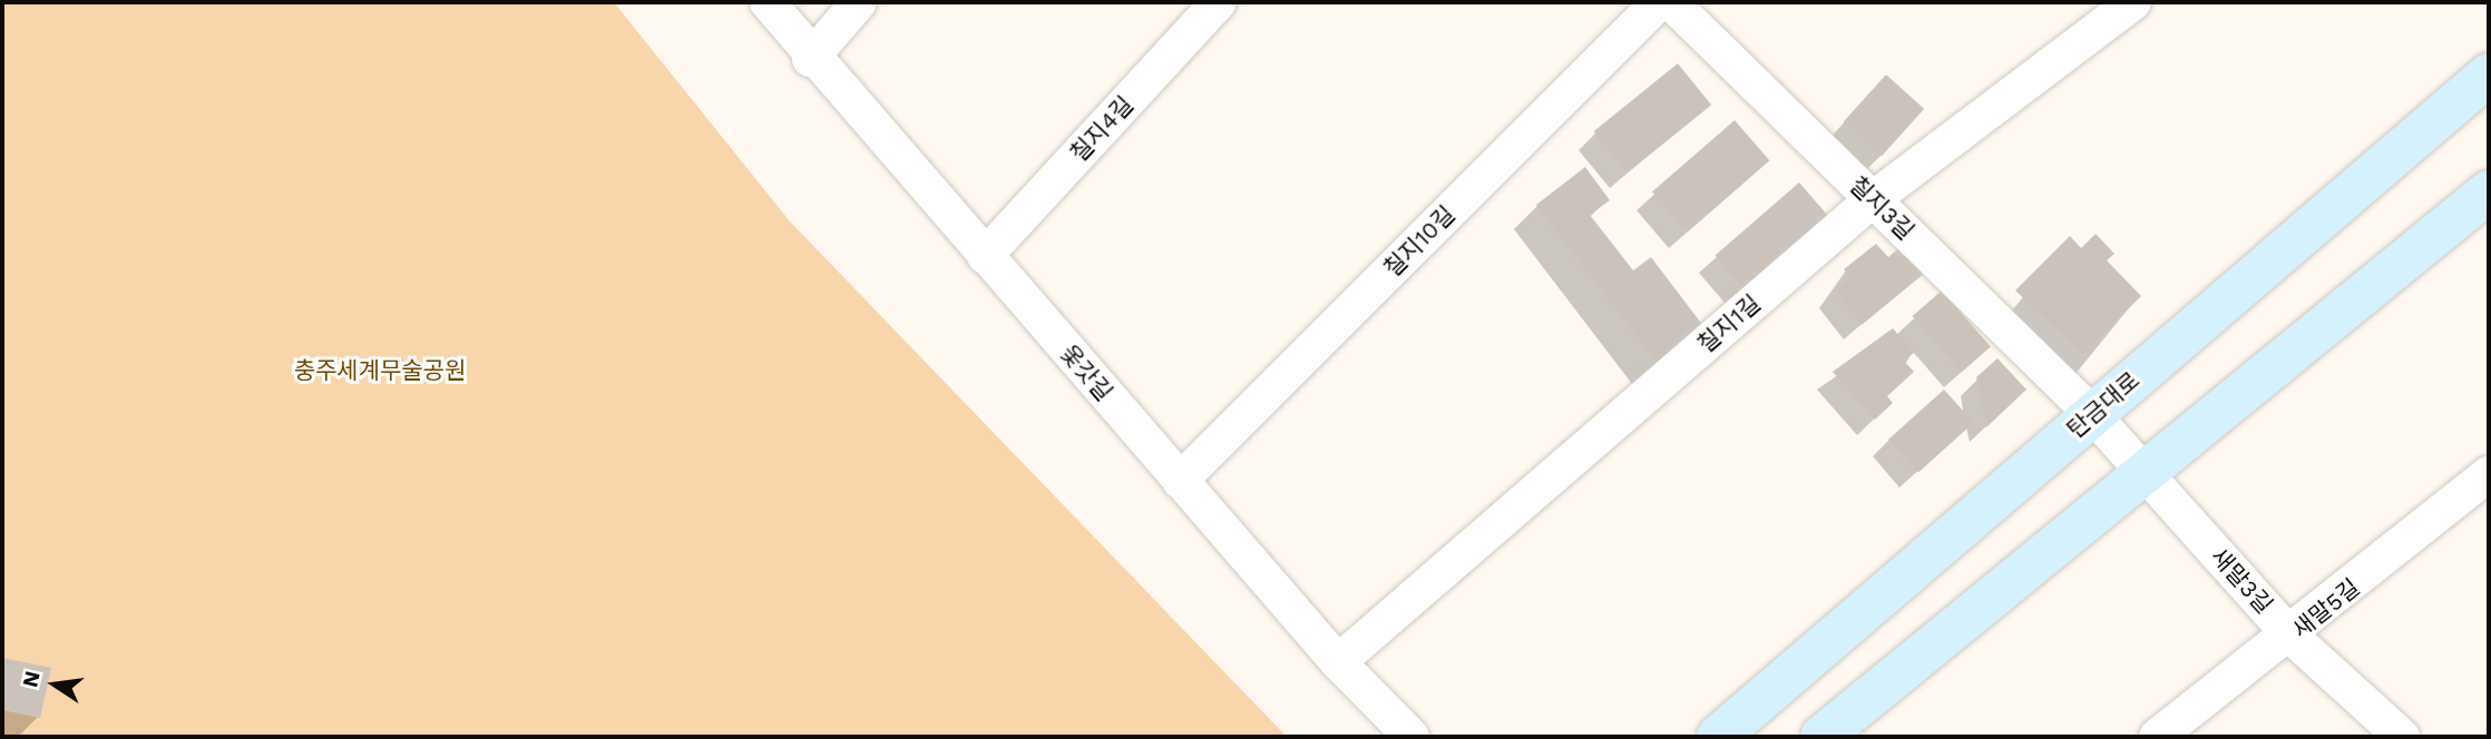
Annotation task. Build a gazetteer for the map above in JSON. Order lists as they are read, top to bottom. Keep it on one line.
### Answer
{"streets":{"main road":["탄금대로"],"street":["칠지4길","칠지3길","칠지10길","칠지1길","옻갓길","새말3길","새말5길"]},"crossings":[["칠지4길","옻갓길"],["칠지3길","칠지1길"],["칠지3길","탄금대로"],["칠지3길","새말3길"],["칠지10길","옻갓길"],["칠지1길","옻갓길"],["탄금대로","새말3길"],["새말3길","새말5길"]],"parks":["충주세계무술공원"],"north":"left"}
